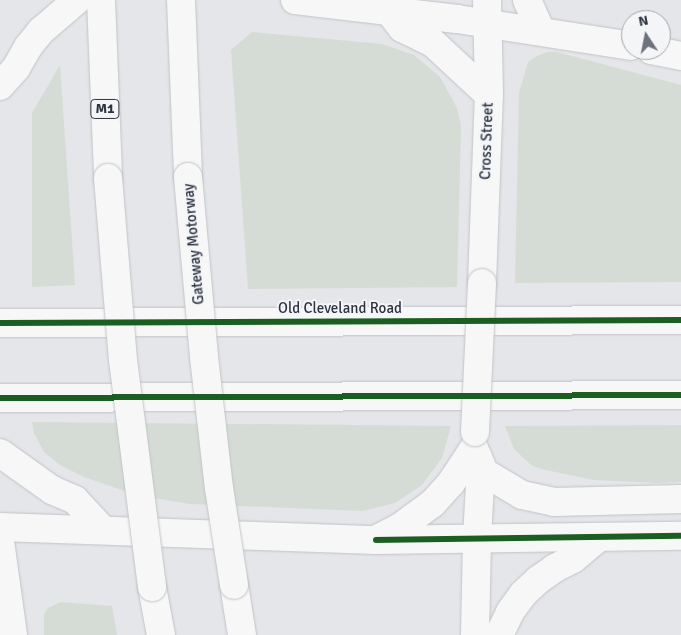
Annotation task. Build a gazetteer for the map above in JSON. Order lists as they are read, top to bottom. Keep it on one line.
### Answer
{"streets":{"main road":["M1","Cross Street","Gateway Motorway","Old Cleveland Road"]},"north":"top"}
